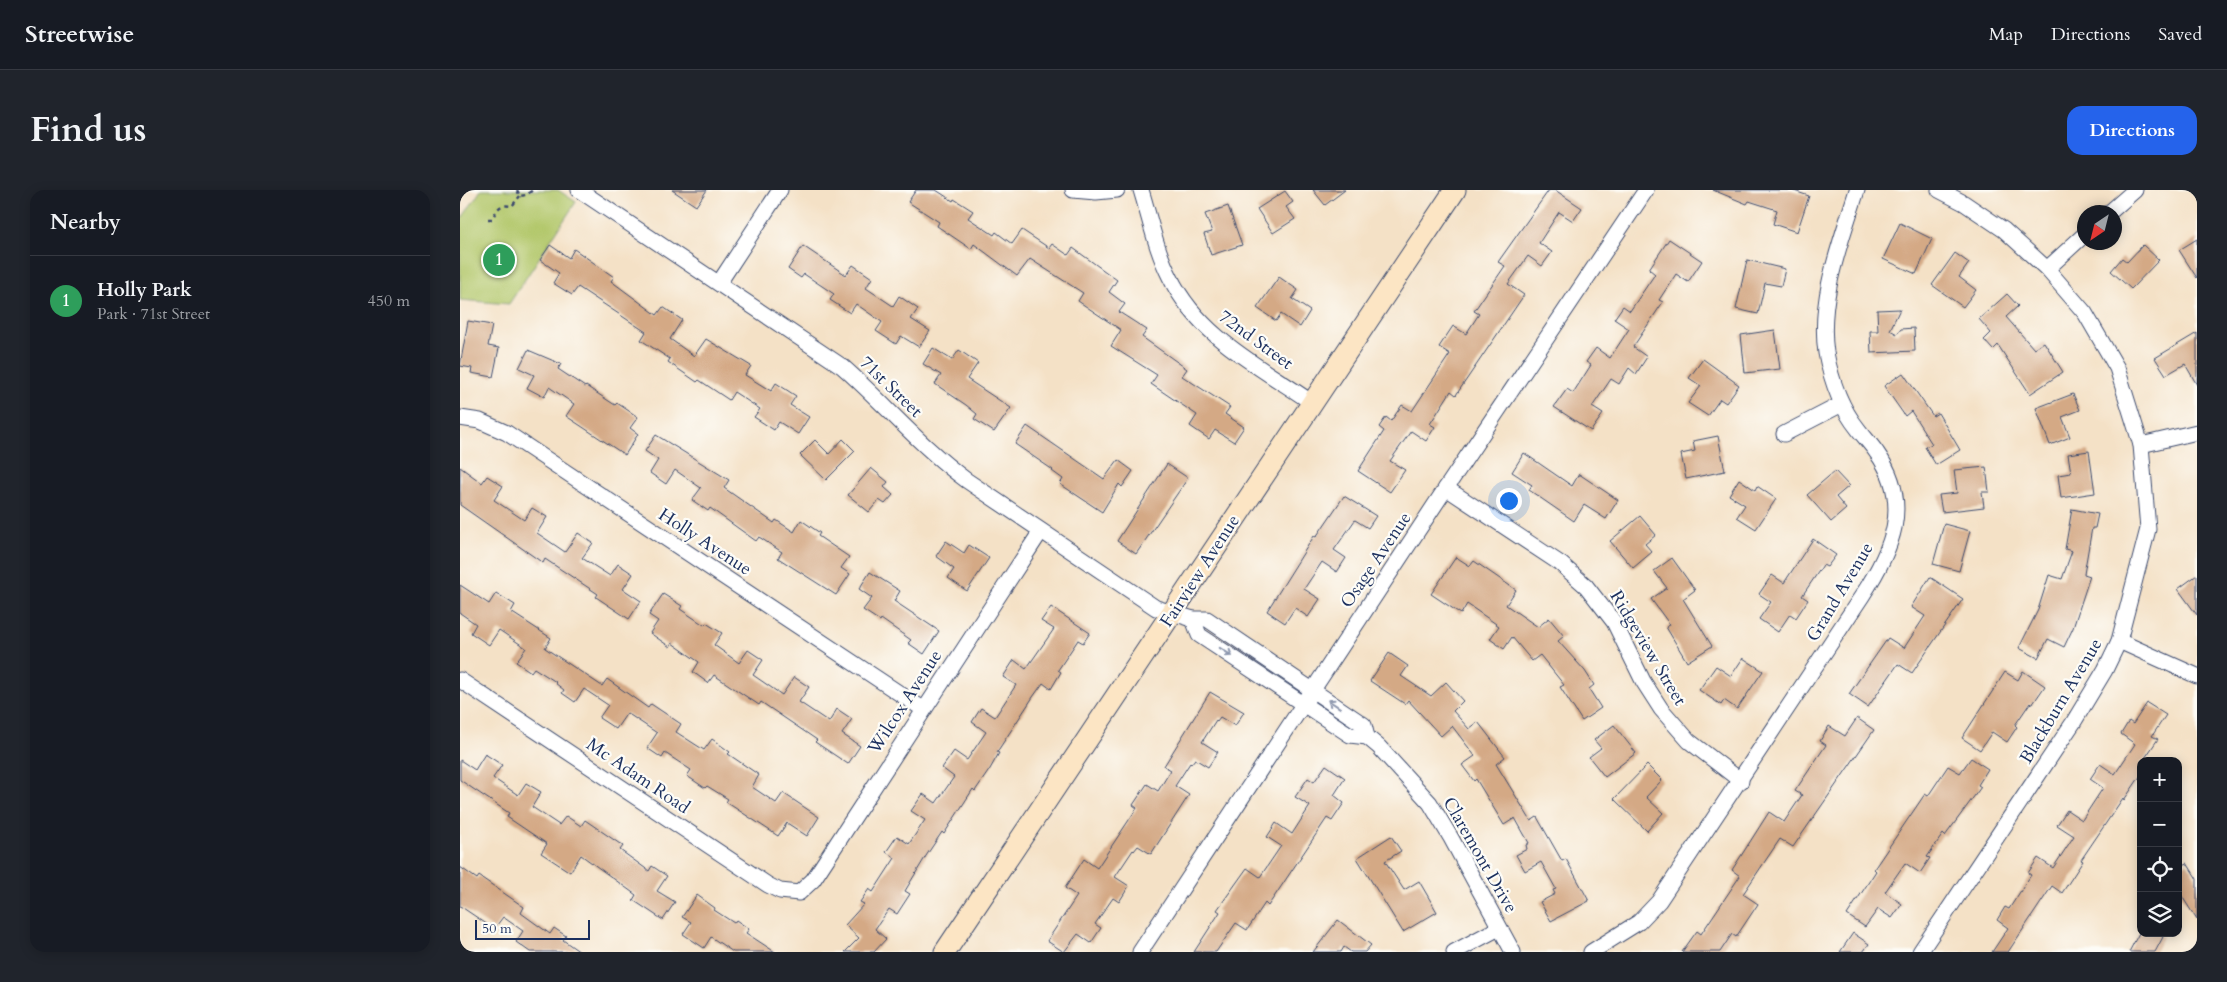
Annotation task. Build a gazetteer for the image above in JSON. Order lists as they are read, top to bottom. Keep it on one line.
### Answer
{"streets":{"street":["72nd Street","71st Street","Holly Avenue","Osage Avenue","Fairview Avenue","Grand Avenue","Ridgeview Street","Blackburn Avenue","Wilcox Avenue","Mc Adam Road","Claremont Drive"]},"crossings":[["72nd Street","Fairview Avenue"],["71st Street","Fairview Avenue"],["71st Street","Wilcox Avenue"],["71st Street","Claremont Drive"],["Holly Avenue","Wilcox Avenue"],["Osage Avenue","Ridgeview Street"],["Osage Avenue","Claremont Drive"],["Fairview Avenue","Claremont Drive"],["Grand Avenue","Ridgeview Street"],["Wilcox Avenue","Mc Adam Road"]],"scale_bar":"50 m","north":"bottom left","page":{"header":"Streetwise","nav":["Map","Directions","Saved"],"title":"Find us","buttons":"Directions","heading":"Nearby","pins":"1","list":[{"mark":"1","name":"Holly Park","note":"Park · 71st Street","value":"450 m"}],"map_buttons":["+","−"],"scale":"50 m"}}
